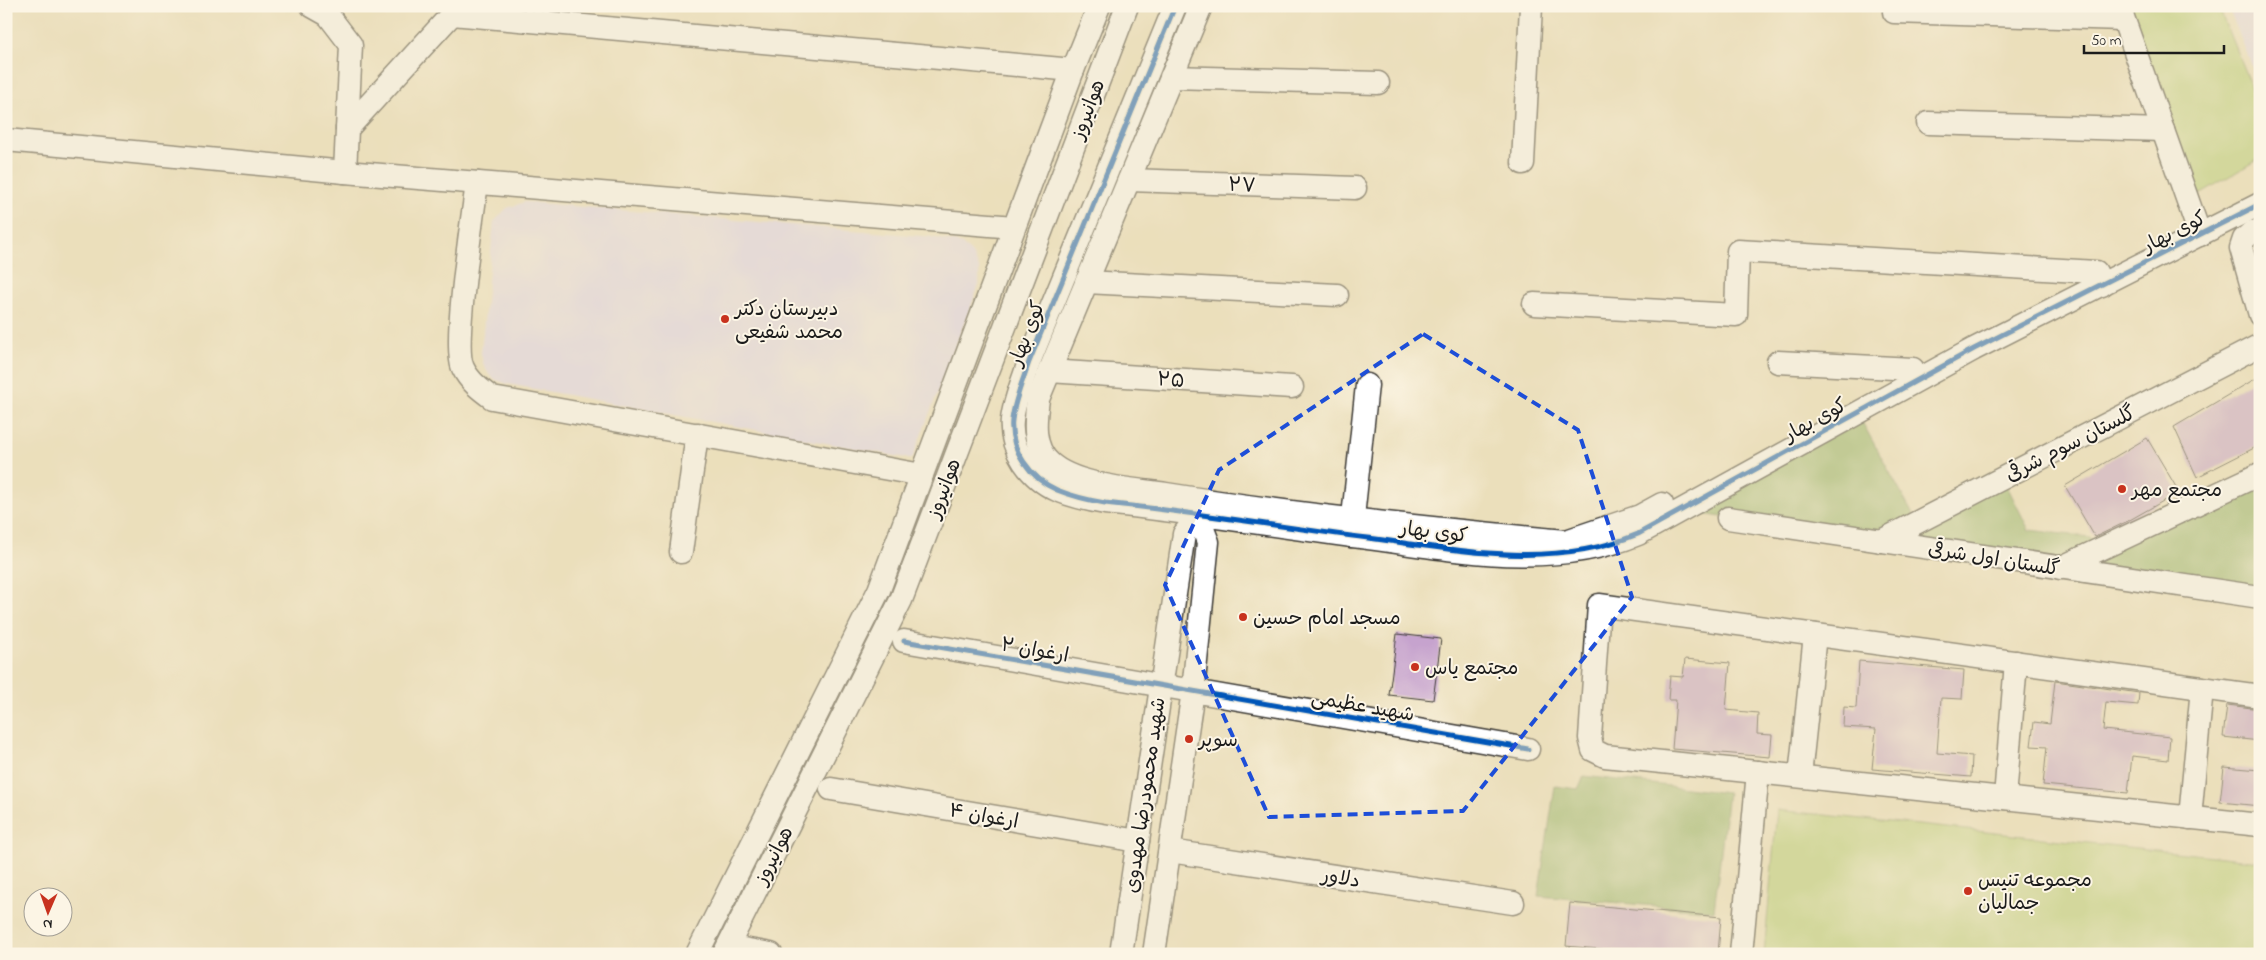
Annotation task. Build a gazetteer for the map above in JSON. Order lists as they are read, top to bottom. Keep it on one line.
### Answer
{"streets":{"street":["هوانیروز","۲۷","کوی بهار","۲۵","گلستان سوم شرقی","گلستان اول شرقی","ارغوان ۲","شهید عظیمی","شهید محمودرضا مهدوی","ارغوان ۴","دلاور"]},"crossings":[["۲۷","کوی بهار"],["کوی بهار","۲۵"],["کوی بهار","شهید محمودرضا مهدوی"],["گلستان سوم شرقی","گلستان اول شرقی"],["ارغوان ۲","شهید عظیمی"],["ارغوان ۲","شهید محمودرضا مهدوی"],["شهید عظیمی","شهید محمودرضا مهدوی"],["شهید محمودرضا مهدوی","ارغوان ۴"],["شهید محمودرضا مهدوی","دلاور"]],"places":["دبیرستان دکتر محمد شفیعی","مجتمع مهر","مسجد امام حسین","مجتمع یاس","سوپر","مجموعه تنیس جمالیان"],"scale_bar":"50 m","north":"bottom"}
